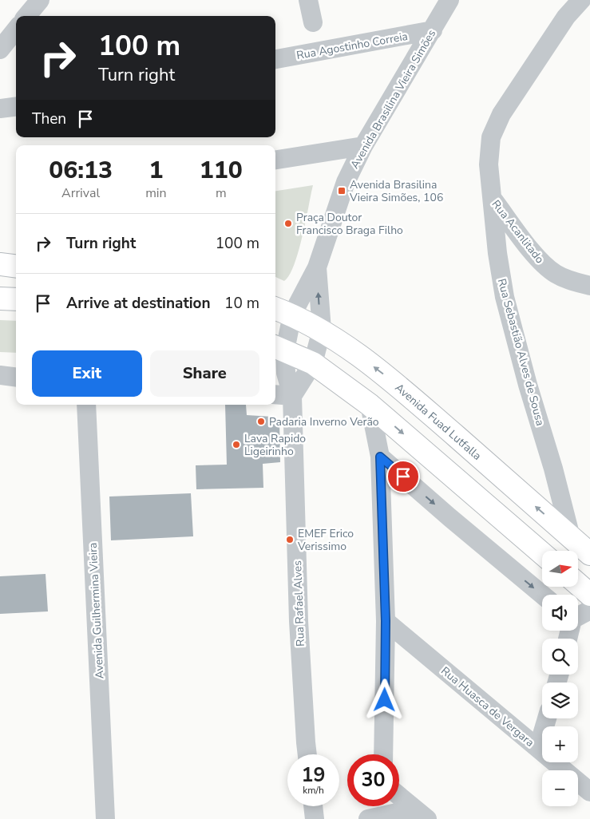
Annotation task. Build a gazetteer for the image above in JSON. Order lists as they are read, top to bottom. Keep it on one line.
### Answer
{"streets":{"main road":["Avenida Fuad Lutfalla"],"street":["Rua Agostinho Correia","Avenida Brasilina Vieira Simões","Rua Acanlitado","Rua Sebastião Alves de Sousa","Rua Rafael Alves","Avenida Guilhermina Vieira","Rua Huasca de Vergara"]},"crossings":[["Rua Agostinho Correia","Avenida Brasilina Vieira Simões"],["Avenida Brasilina Vieira Simões","Avenida Fuad Lutfalla"],["Avenida Brasilina Vieira Simões","Rua Rafael Alves"],["Rua Acanlitado","Rua Sebastião Alves de Sousa"],["Rua Sebastião Alves de Sousa","Avenida Fuad Lutfalla"]],"places":{"transit":["Avenida Brasilina Vieira Simões, 106"],"other":["Praça Doutor Francisco Braga Filho","Padaria Inverno Verão","Lava Rapido Ligeirinho","EMEF Erico Verissimo"]},"north":"right","page":{"turn":["100 m","Turn right"],"then":"Then","eta":["06:13","Arrival","1","min","110","m"],"list":[{"name":"Turn right","value":"100 m"},{"name":"Arrive at destination","value":"10 m"}],"buttons":["Exit","Share"],"map_buttons":["+","−"],"speed":"19 km/h","limit":"30"}}
